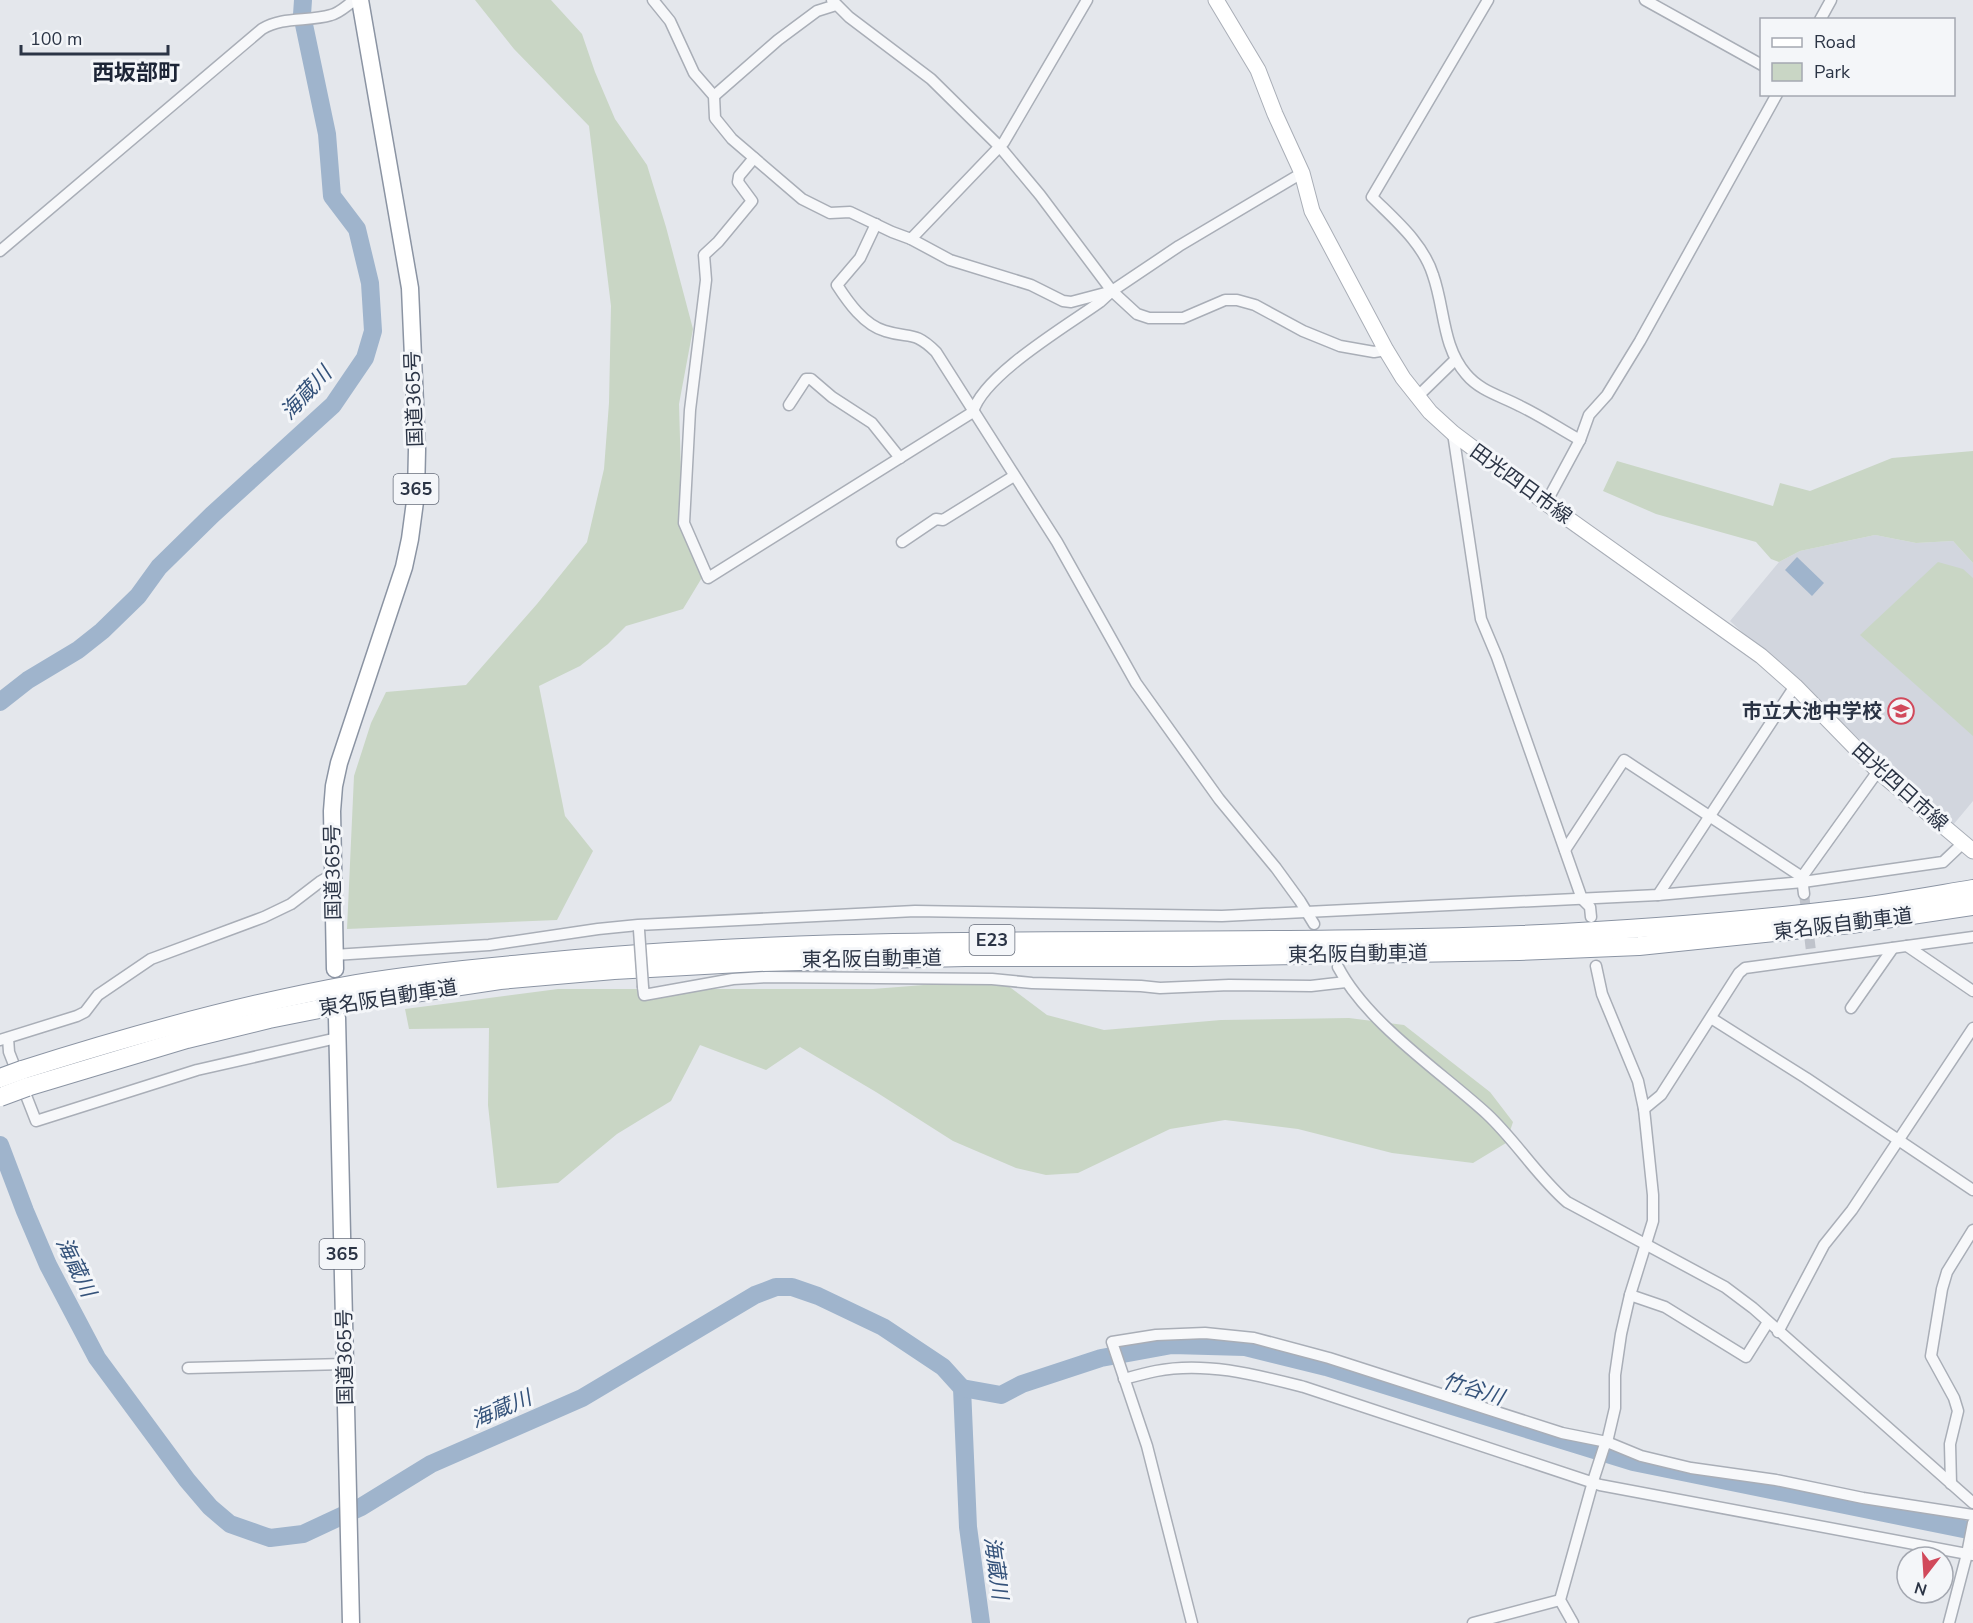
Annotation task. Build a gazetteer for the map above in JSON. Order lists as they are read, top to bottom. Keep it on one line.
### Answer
{"streets":{"highway":["国道365号","365","東名阪自動車道","E23"],"main road":["田光四日市線"]},"districts":["西坂部町"],"water":["海蔵川","竹谷川"],"places":{"school or university":["市立大池中学校"]},"legend":["Road","Park"],"scale_bar":"100 m","north":"bottom"}
